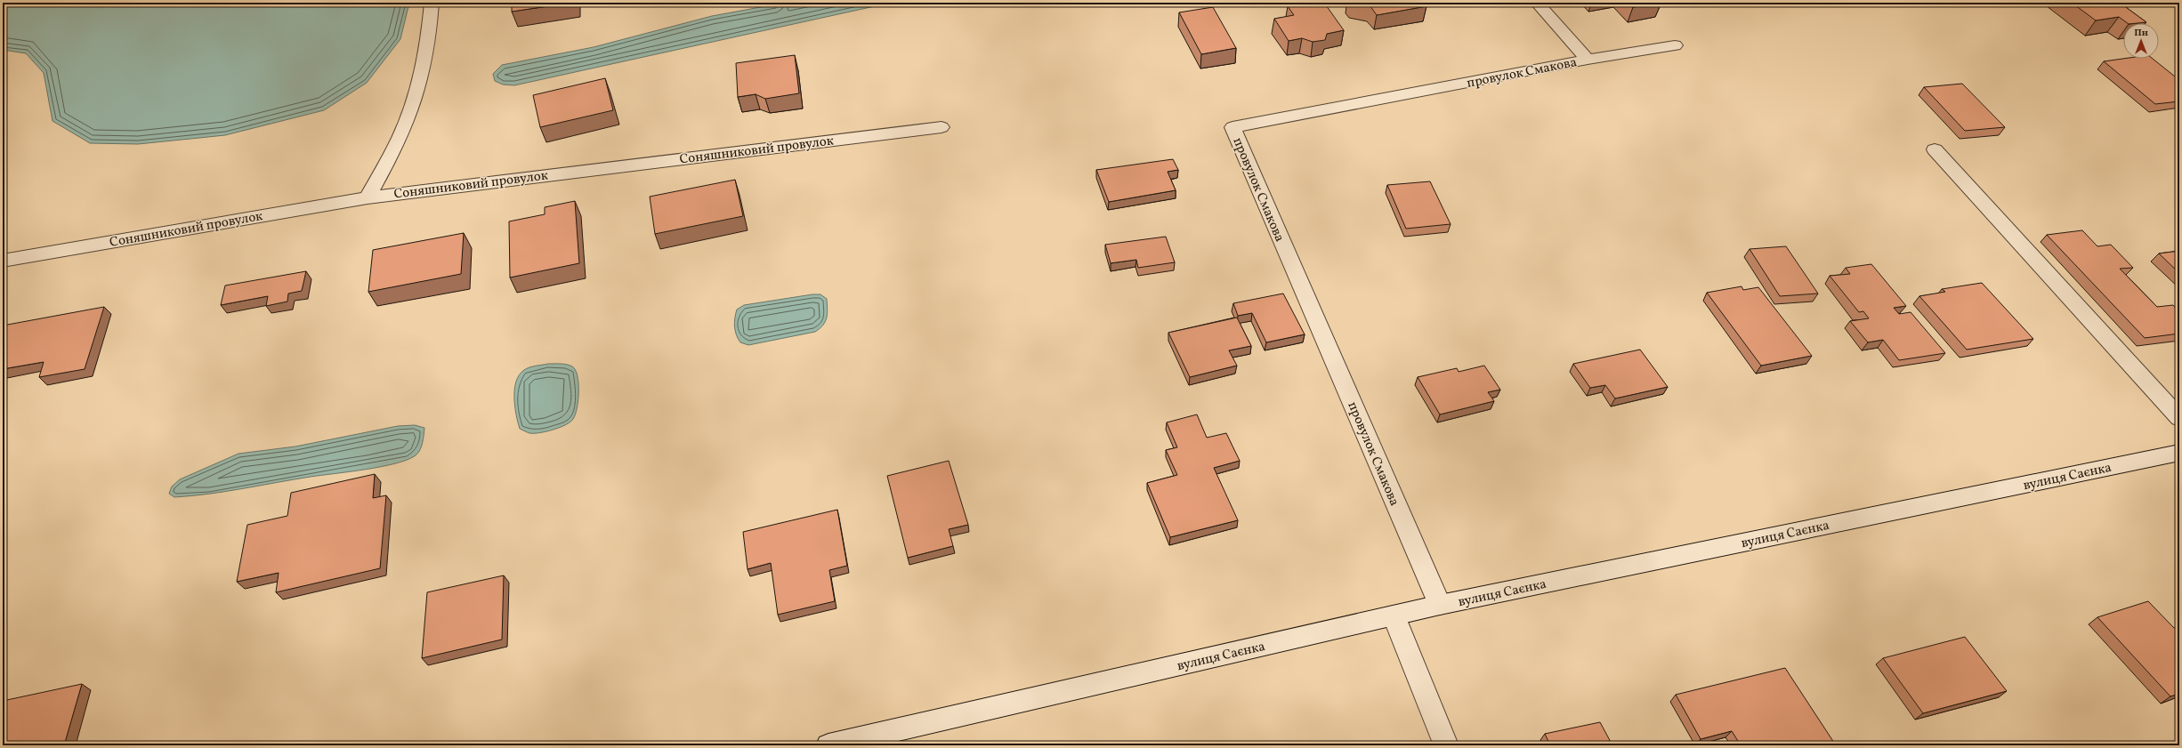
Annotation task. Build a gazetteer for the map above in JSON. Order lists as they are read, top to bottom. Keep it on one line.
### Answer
{"streets":{"street":["провулок Смакова","Соняшниковий провулок","вулиця Саєнка"]},"crossings":[["провулок Смакова","вулиця Саєнка"]],"north":"top"}
